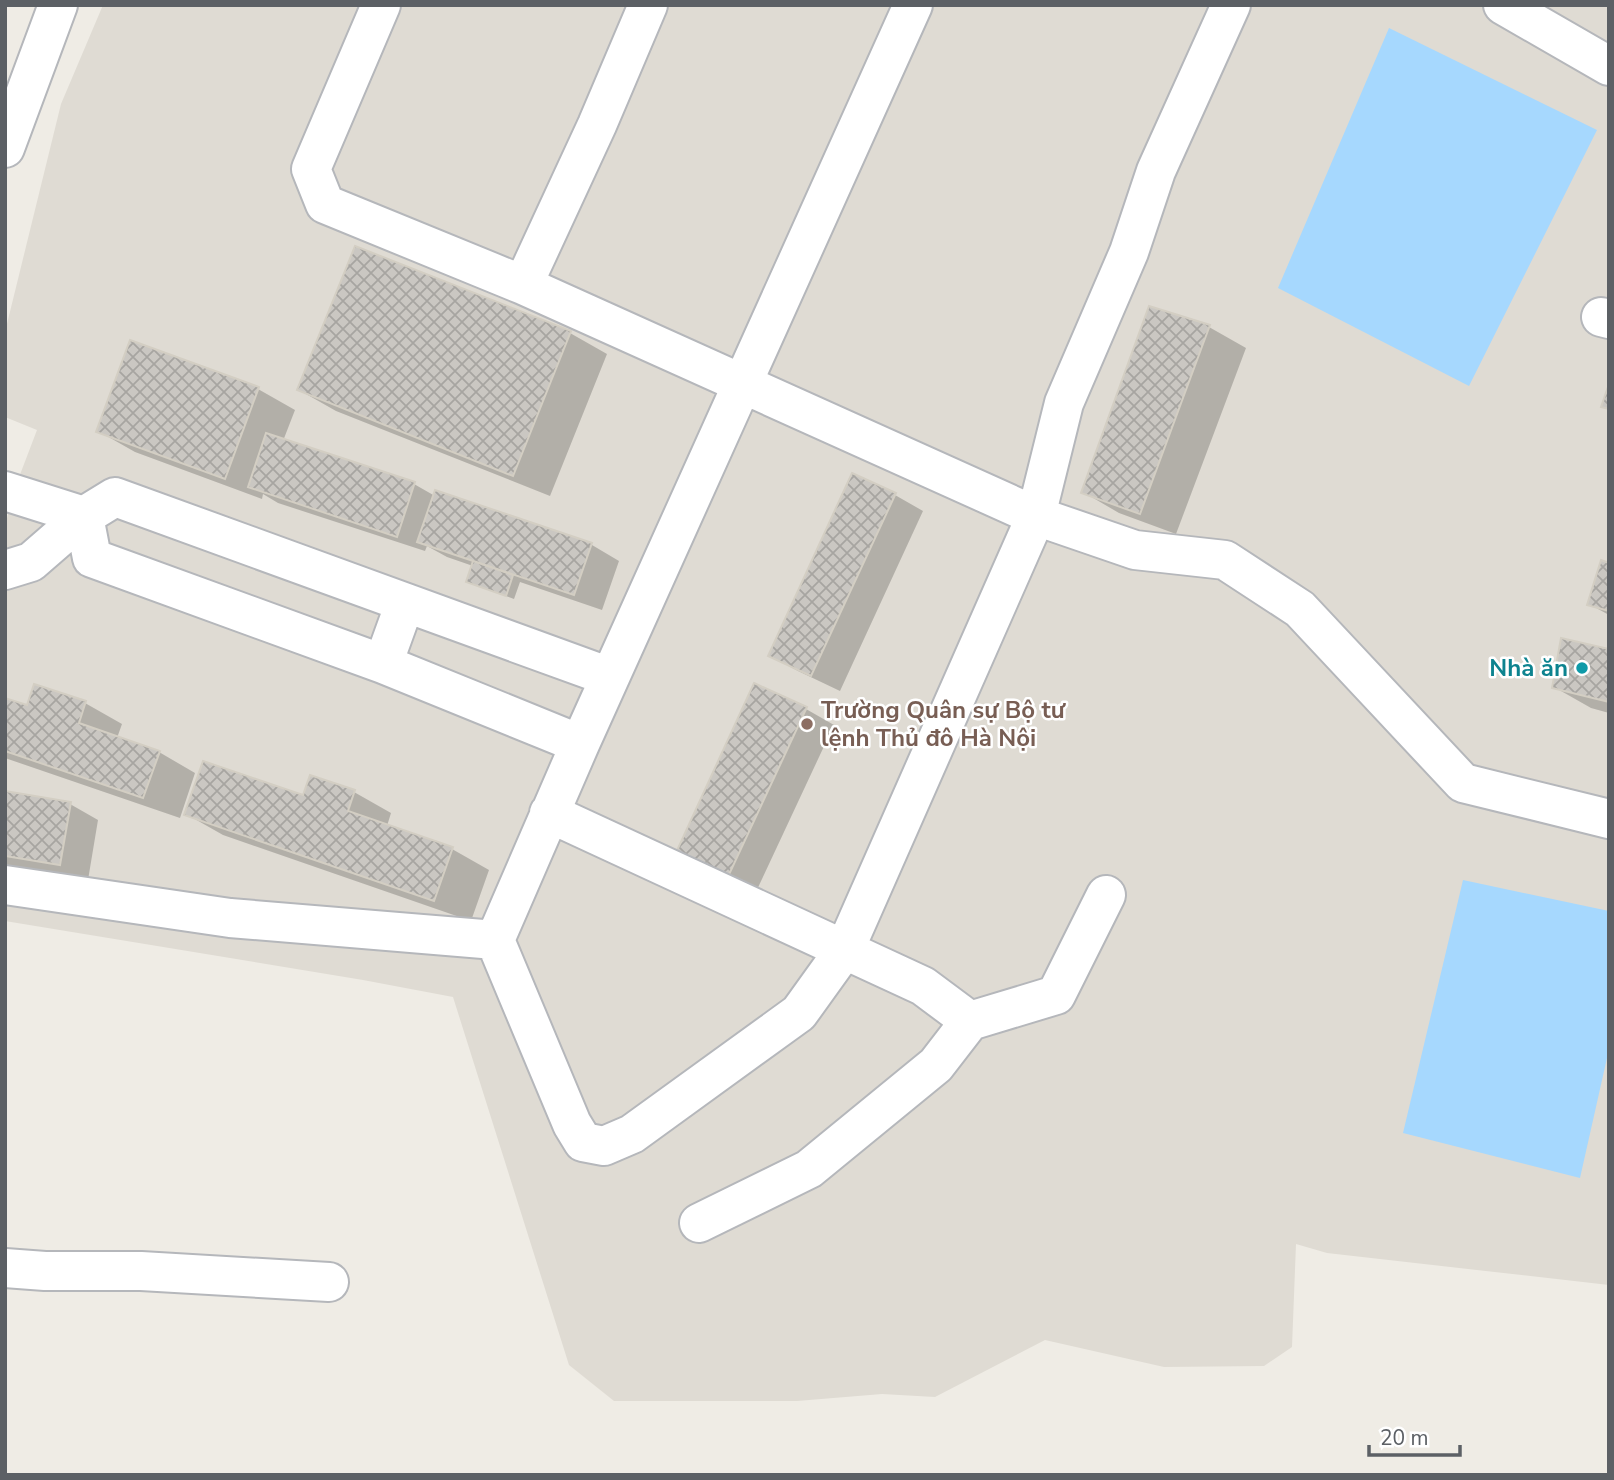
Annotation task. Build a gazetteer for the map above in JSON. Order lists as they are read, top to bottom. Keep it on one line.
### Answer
{"places":["Nhà ăn","Trường Quân sự Bộ tư lệnh Thủ đô Hà Nội"],"scale_bar":"20 m"}
